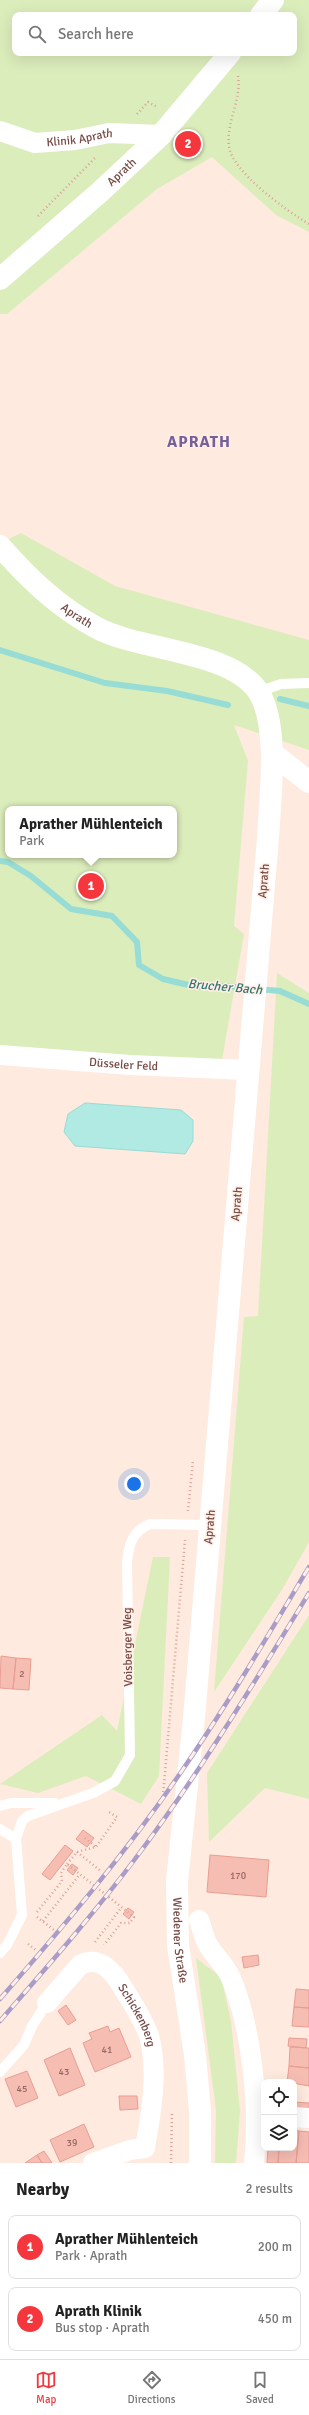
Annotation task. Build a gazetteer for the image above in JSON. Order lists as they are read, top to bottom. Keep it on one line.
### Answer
{"streets":{"main road":["Aprath","Wiedener Straße"],"street":["Klinik Aprath","Düsseler Feld","Schickenberg"],"lane":["Voisberger Weg"]},"crossings":[["Klinik Aprath","Aprath"],["Aprath","Düsseler Feld"],["Aprath","Voisberger Weg"],["Aprath","Wiedener Straße"]],"districts":["APRATH"],"water":["Brucher Bach"],"house_numbers":["2","170","41","43","45","39"],"page":{"search":"Search here","pins":["2","1"],"popup":["Aprather Mühlenteich","Park"],"heading":["Nearby","2 results"],"list":[{"mark":"1","name":"Aprather Mühlenteich","note":"Park · Aprath","value":"200 m"},{"mark":"2","name":"Aprath Klinik","note":"Bus stop · Aprath","value":"450 m"}],"nav":["Map","Directions","Saved"]}}
